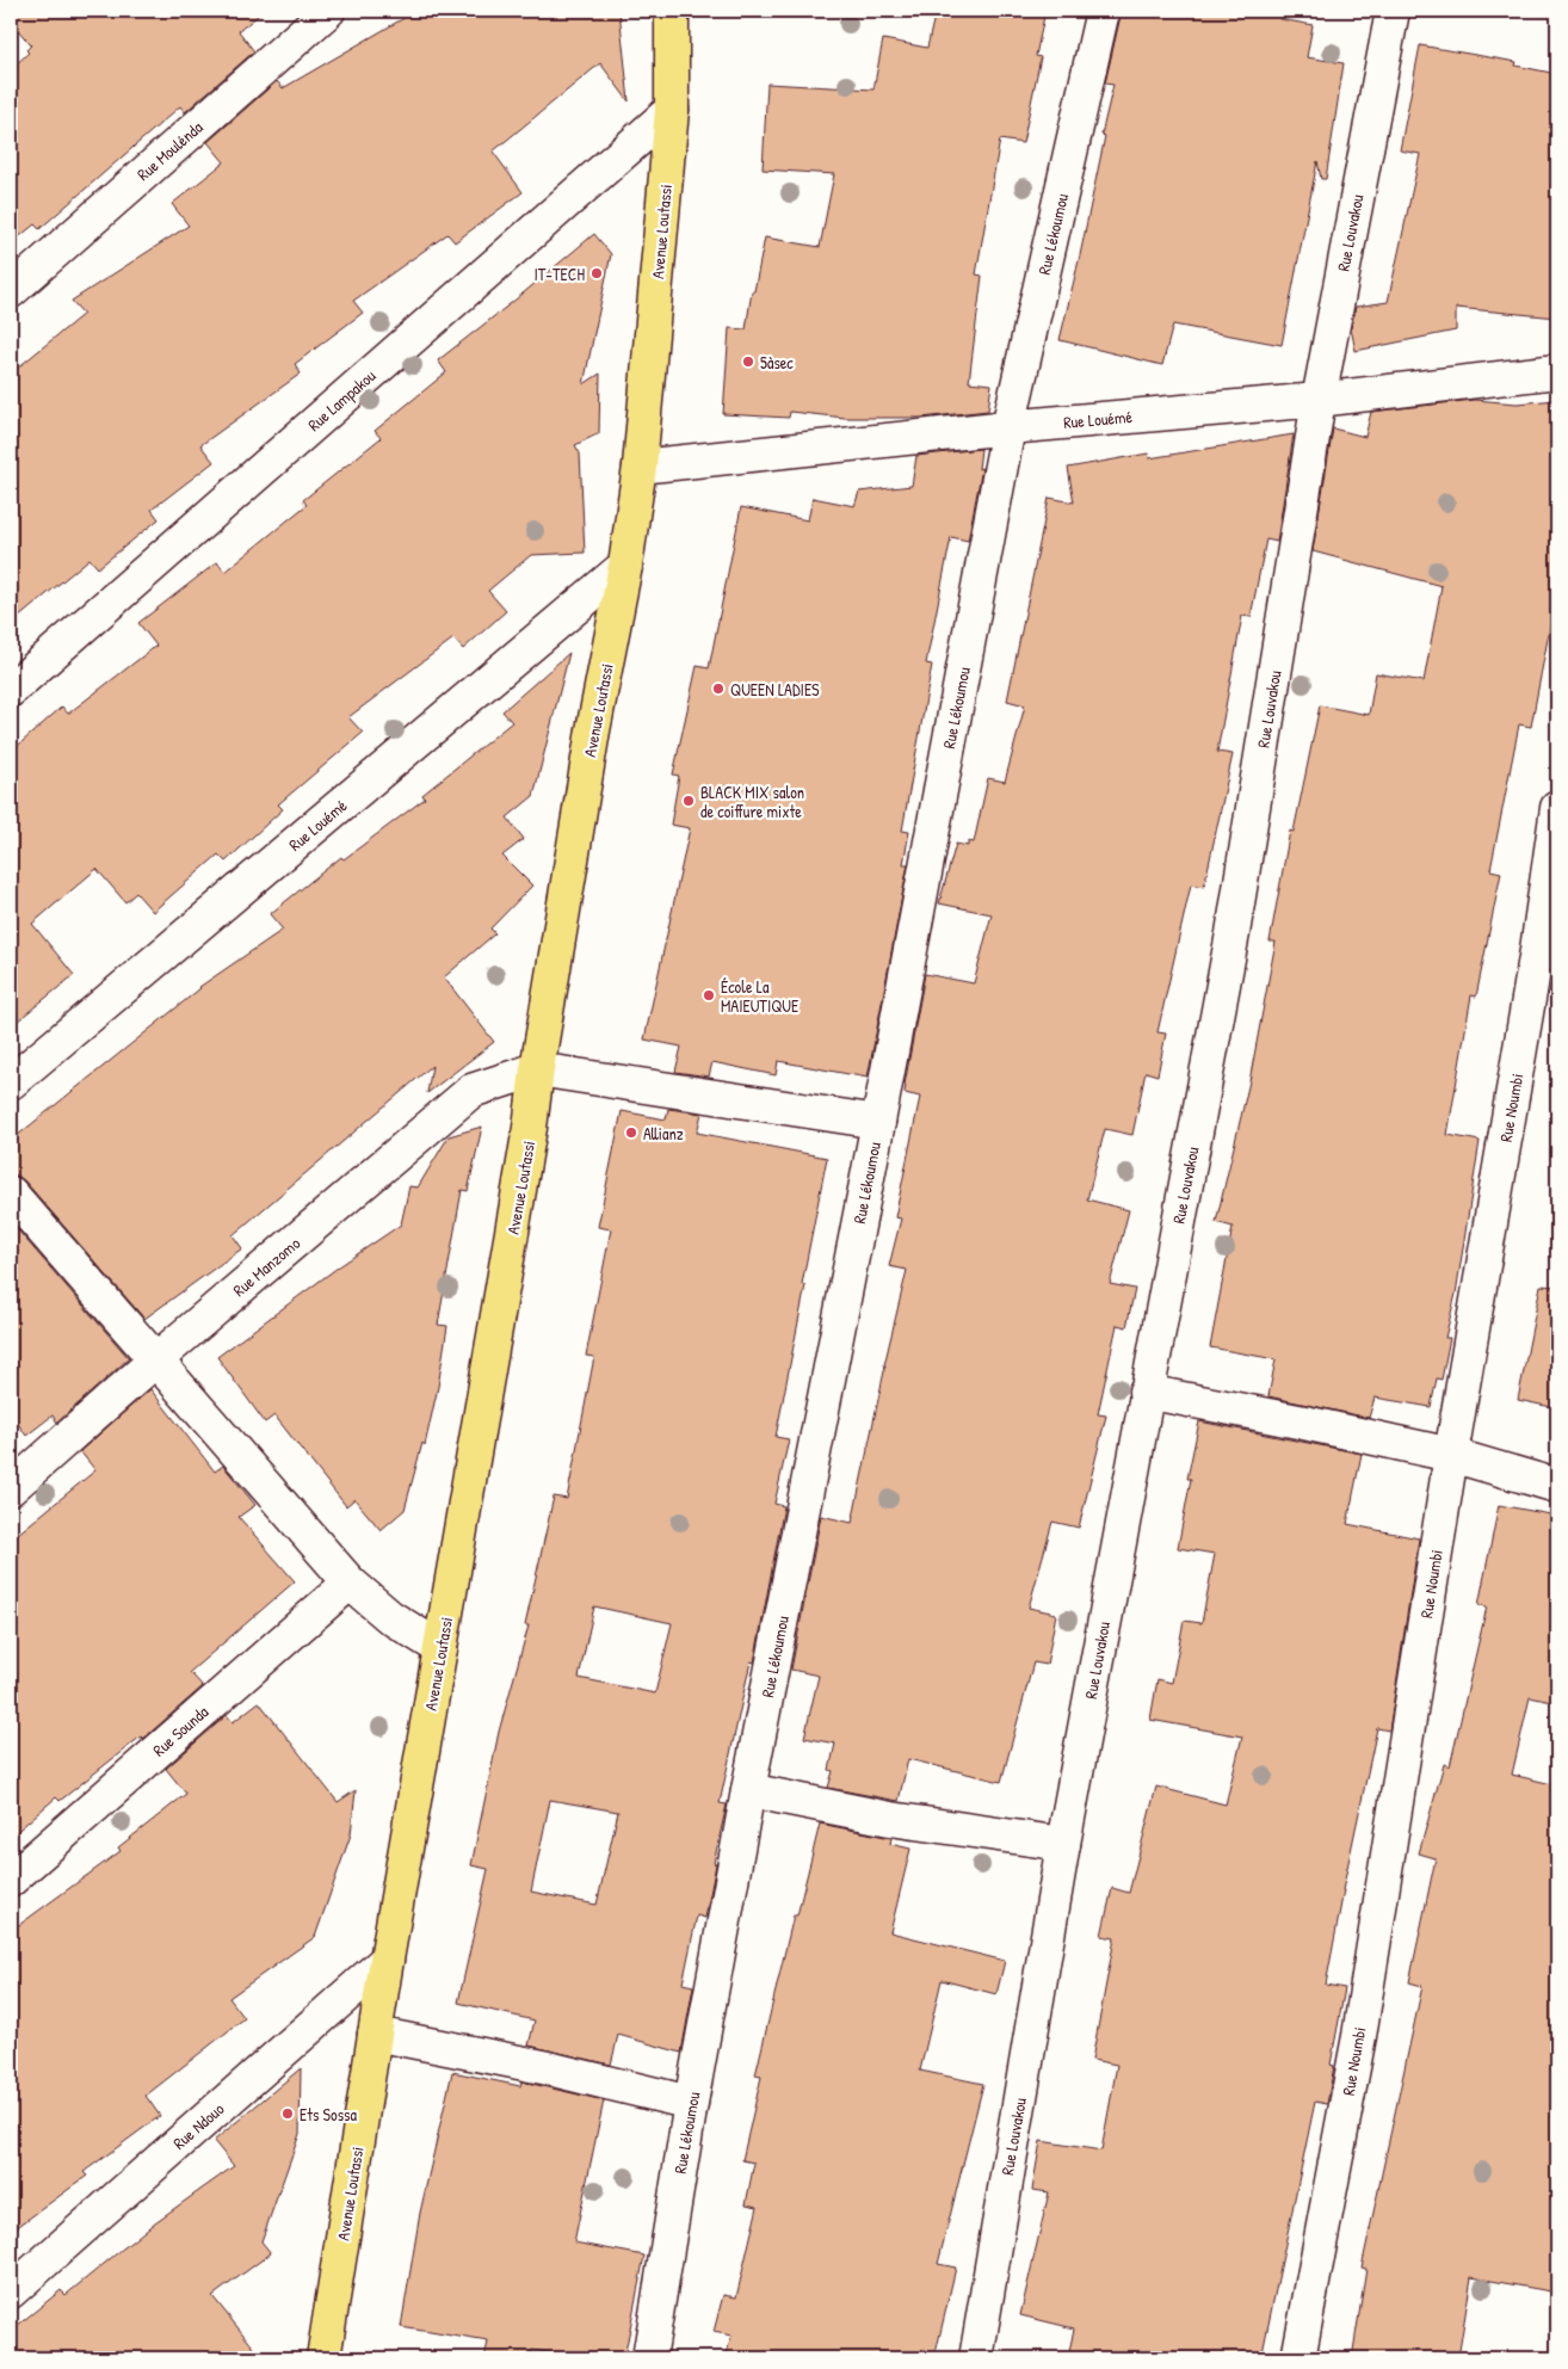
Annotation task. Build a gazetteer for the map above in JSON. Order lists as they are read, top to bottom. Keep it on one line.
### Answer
{"streets":{"main road":["Avenue Loutassi"],"street":["Rue Moulénda","Rue Louvakou","Rue Lékoumou","Rue Lampakou","Rue Louémé","Rue Noumbi","Rue Manzomo","Rue Sounda","Rue Ndouo"]},"crossings":[["Avenue Loutassi","Rue Lampakou"],["Avenue Loutassi","Rue Louémé"],["Avenue Loutassi","Rue Manzomo"],["Avenue Loutassi","Rue Ndouo"],["Rue Louvakou","Rue Louémé"],["Rue Lékoumou","Rue Louémé"]],"places":["IT-TECH","5àsec","QUEEN LADIES","BLACK MIX salon de coiffure mixte","École La MAIEUTIQUE","Allianz","Ets Sossa"]}
